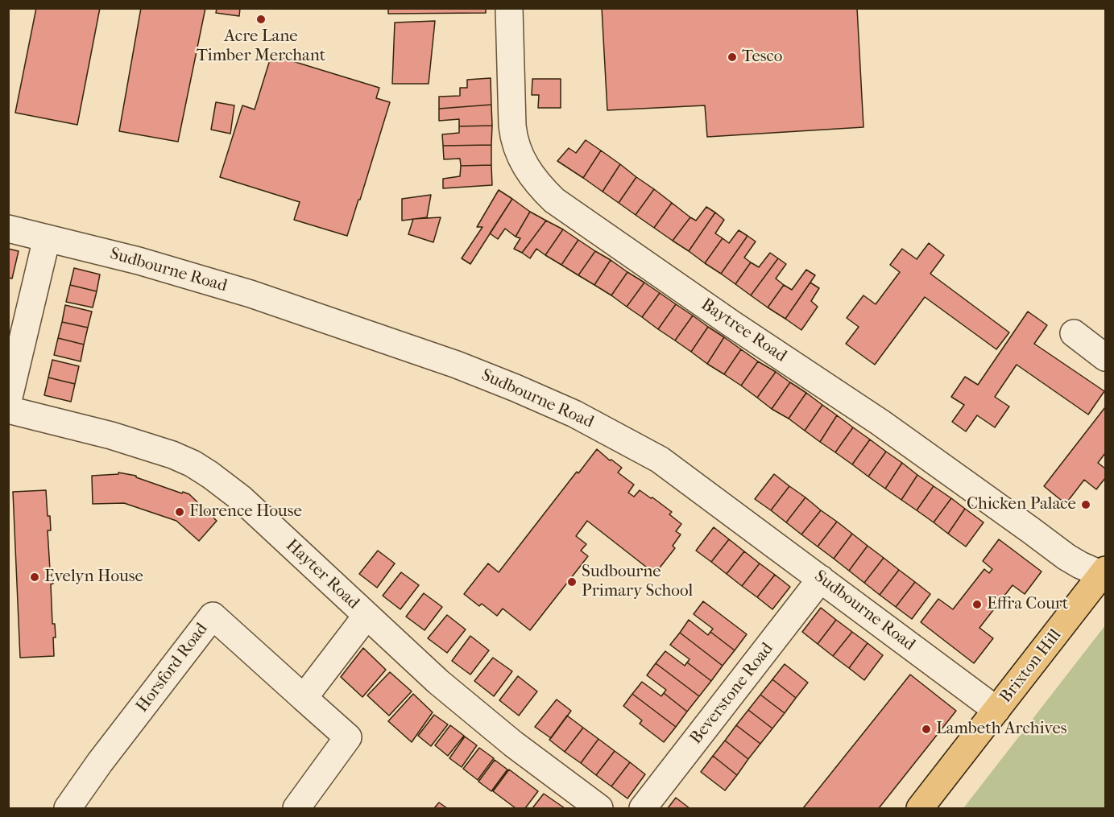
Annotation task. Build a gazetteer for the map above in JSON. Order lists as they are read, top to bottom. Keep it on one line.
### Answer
{"streets":{"highway":["Brixton Hill"],"street":["Sudbourne Road","Baytree Road","Hayter Road","Horsford Road","Beverstone Road"]},"crossings":[["Sudbourne Road","Brixton Hill"],["Sudbourne Road","Beverstone Road"],["Baytree Road","Brixton Hill"]],"places":["Acre Lane Timber Merchant","Tesco","Chicken Palace","Florence House","Evelyn House","Sudbourne Primary School","Effra Court","Lambeth Archives"]}
